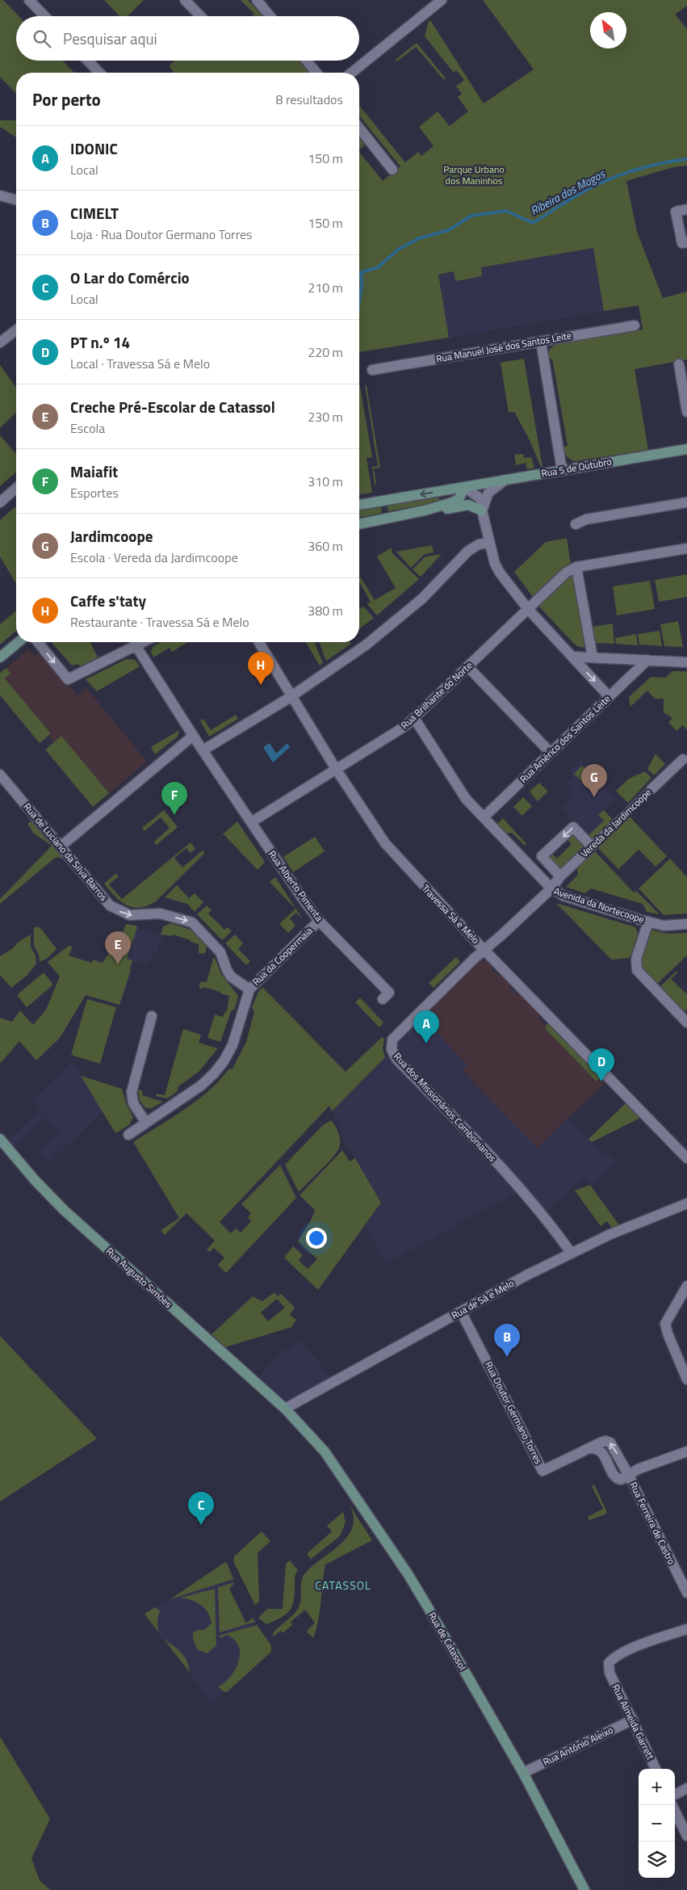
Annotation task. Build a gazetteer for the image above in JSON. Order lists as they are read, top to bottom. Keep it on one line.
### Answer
{"streets":{"main road":["Rua 5 de Outubro","Rua Augusto Simões","Rua de Catassol"],"street":["Rua Manuel José dos Santos Leite","Rua Brilhante do Norte","Rua Américo dos Santos Leite","Vereda da Jardimcoope","Rua de Luciano da Silva Barros","Rua Alberto Pimenta","Avenida da Nortecoope","Travessa Sá e Melo","Rua da Coopermaia","Rua dos Missionários Combonianos","Rua de Sá e Melo","Rua Doutor Germano Torres","Rua Ferreira de Castro","Rua Almeida Garrett","Rua António Aleixo"]},"crossings":[["Rua Brilhante do Norte","Travessa Sá e Melo"],["Vereda da Jardimcoope","Avenida da Nortecoope"],["Rua de Luciano da Silva Barros","Rua da Coopermaia"],["Rua Alberto Pimenta","Rua da Coopermaia"],["Avenida da Nortecoope","Travessa Sá e Melo"],["Avenida da Nortecoope","Rua dos Missionários Combonianos"],["Travessa Sá e Melo","Rua dos Missionários Combonianos"],["Rua dos Missionários Combonianos","Rua de Sá e Melo"],["Rua Augusto Simões","Rua de Sá e Melo"],["Rua Augusto Simões","Rua de Catassol"],["Rua de Sá e Melo","Rua Doutor Germano Torres"],["Rua de Sá e Melo","Rua de Catassol"],["Rua Doutor Germano Torres","Rua Ferreira de Castro"],["Rua de Catassol","Rua António Aleixo"],["Rua Almeida Garrett","Rua António Aleixo"]],"one_way":["Rua de Luciano da Silva Barros"],"districts":["CATASSOL"],"water":["Ribeira dos Mogos"],"parks":["Parque Urbano dos Maninhos"],"north":"top left","page":{"search":"Pesquisar aqui","heading":["Por perto","8 resultados"],"list":[{"mark":"A","name":"IDONIC","note":"Local","value":"150 m"},{"mark":"B","name":"CIMELT","note":"Loja · Rua Doutor Germano Torres","value":"150 m"},{"mark":"C","name":"O Lar do Comércio","note":"Local","value":"210 m"},{"mark":"D","name":"PT n.º 14","note":"Local · Travessa Sá e Melo","value":"220 m"},{"mark":"E","name":"Creche Pré-Escolar de Catassol","note":"Escola","value":"230 m"},{"mark":"F","name":"Maiafit","note":"Esportes","value":"310 m"},{"mark":"G","name":"Jardimcoope","note":"Escola · Vereda da Jardimcoope","value":"360 m"},{"mark":"H","name":"Caffe s'taty","note":"Restaurante · Travessa Sá e Melo","value":"380 m"}],"pins":["H","G","F","E","A","D","B","C"],"map_buttons":["+","−"]}}
